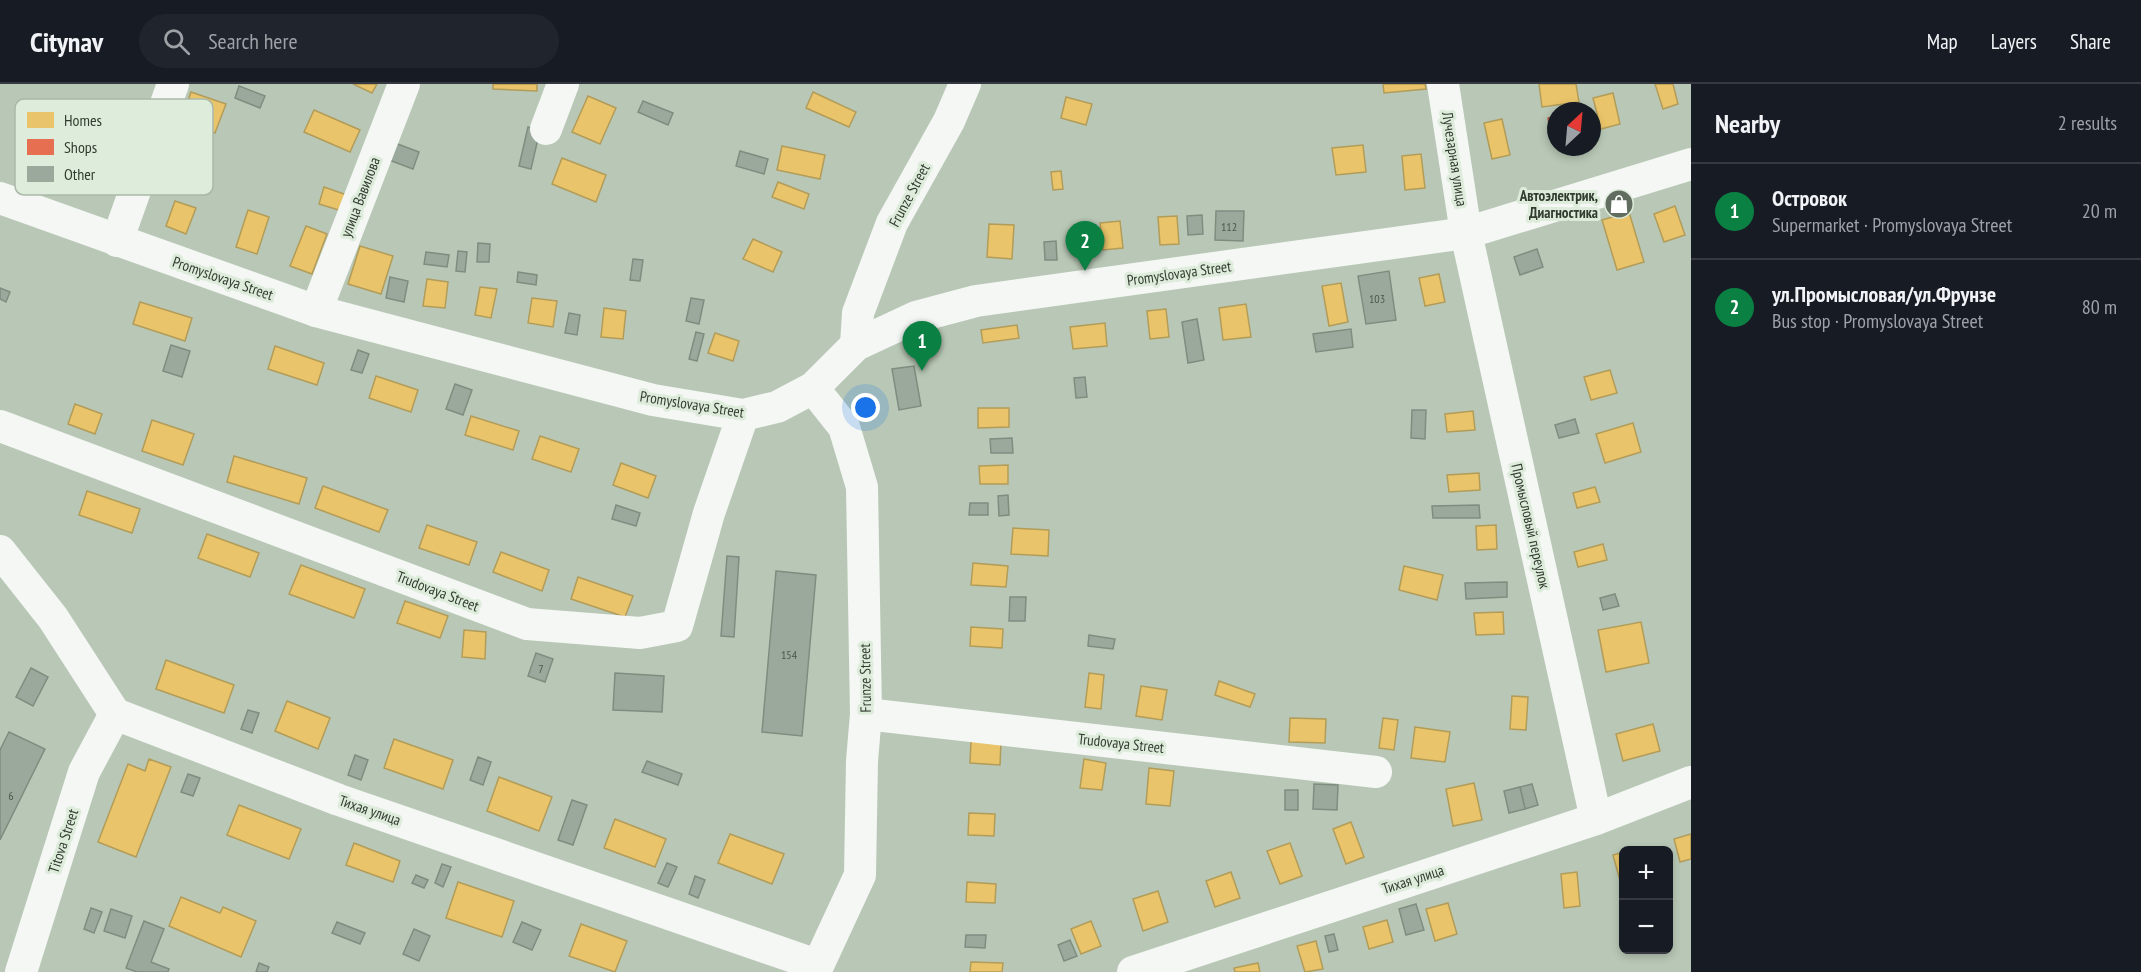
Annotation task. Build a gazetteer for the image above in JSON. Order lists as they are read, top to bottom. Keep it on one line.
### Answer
{"streets":{"street":["Лучезарная улица","Frunze Street","улица Вавилова","Promyslovaya Street","Промысловый переулок","Trudovaya Street","Тихая улица","Titova Street"]},"crossings":[["Лучезарная улица","Promyslovaya Street"],["Лучезарная улица","Промысловый переулок"],["Frunze Street","Promyslovaya Street"],["Frunze Street","Trudovaya Street"],["Frunze Street","Тихая улица"],["улица Вавилова","Promyslovaya Street"],["Promyslovaya Street","Промысловый переулок"],["Promyslovaya Street","Trudovaya Street"],["Промысловый переулок","Тихая улица"],["Тихая улица","Titova Street"]],"places":{"shop":["Автоэлектрик, Диагностика"]},"house_numbers":["112","103","154","7","6"],"legend":["Homes","Shops","Other"],"north":"top right","page":{"header":"Citynav","search":"Search here","nav":["Map","Layers","Share"],"heading":["Nearby","2 results"],"list":[{"mark":"1","name":"Островок","note":"Supermarket · Promyslovaya Street","value":"20 m"},{"mark":"2","name":"ул.Промысловая/ул.Фрунзе","note":"Bus stop · Promyslovaya Street","value":"80 m"}],"pins":["2","1"],"map_buttons":["+","−"]}}
